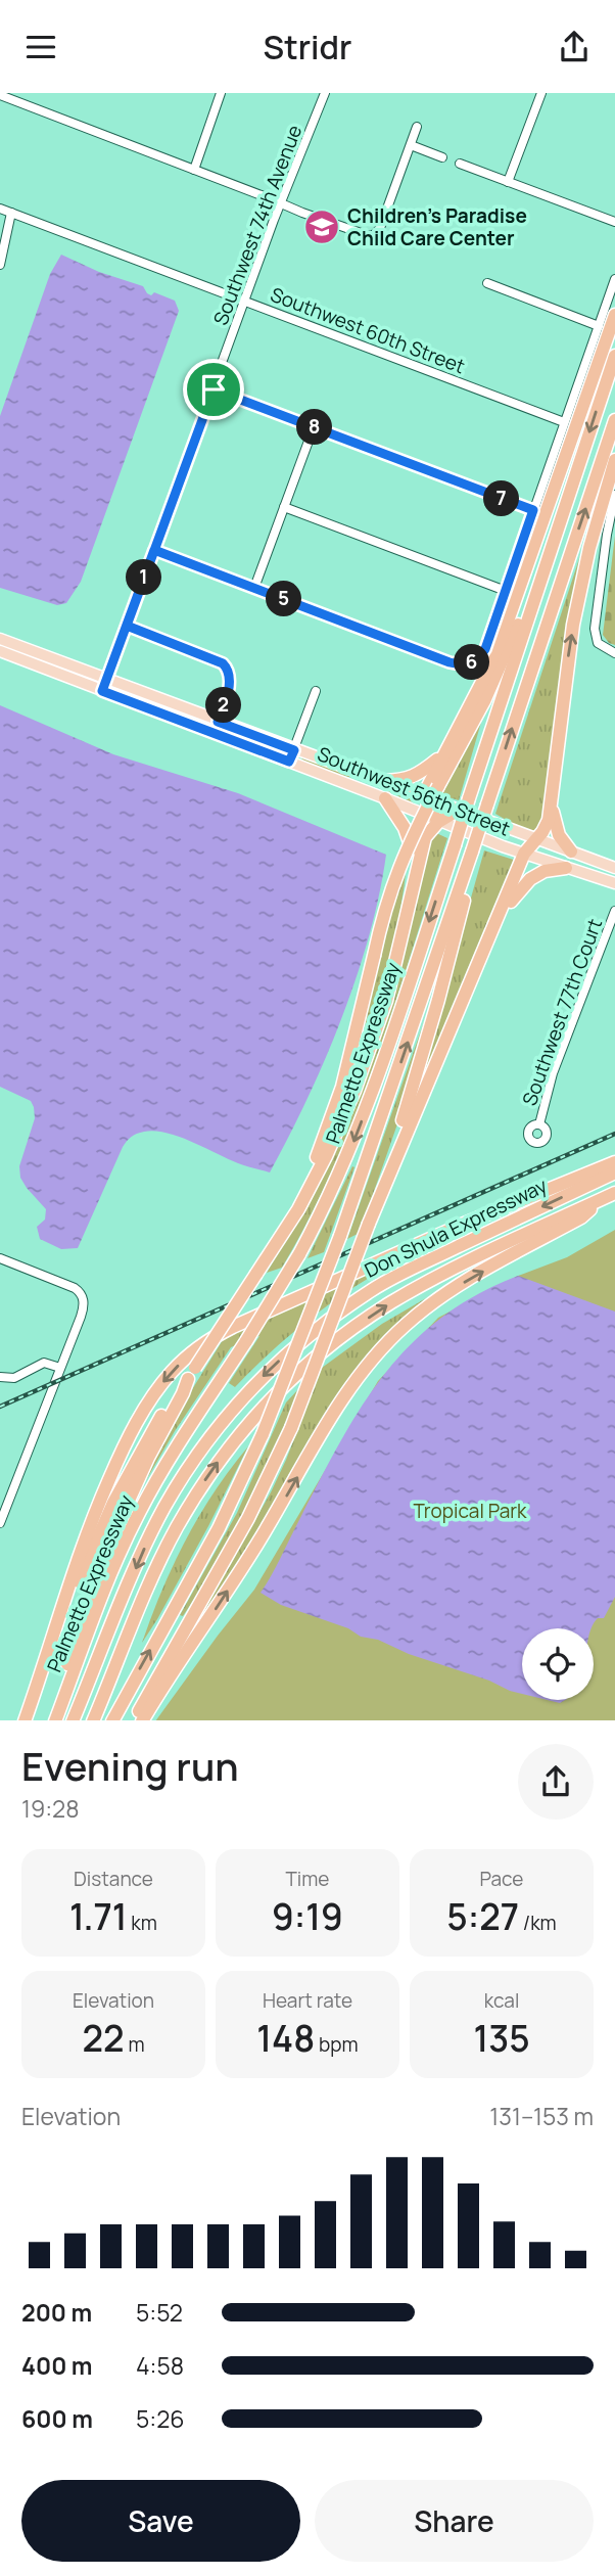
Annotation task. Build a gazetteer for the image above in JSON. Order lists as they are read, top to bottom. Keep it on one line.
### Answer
{"streets":{"highway":["Palmetto Expressway","Don Shula Expressway"],"main road":["Southwest 56th Street"],"street":["Southwest 74th Avenue","Southwest 60th Street","Southwest 77th Court"]},"crossings":[["Southwest 74th Avenue","Southwest 60th Street"],["Southwest 74th Avenue","Southwest 56th Street"]],"parks":["Tropical Park"],"places":{"school or university":["Children's Paradise Child Care Center"]},"page":{"header":"Stridr","pins":["8","7","1","5","6","2"],"heading":["Evening run","19:28"],"stats":[["Distance","1.71 km"],["Time","9:19"],["Pace","5:27 /km"],["Elevation","22 m"],["Heart rate","148 bpm"],["kcal","135"]],"chart":["Elevation","131–153 m"],"list":[{"name":"200 m","note":"5:52"},{"name":"400 m","note":"4:58"},{"name":"600 m","note":"5:26"}],"buttons":["Save","Share"]}}
